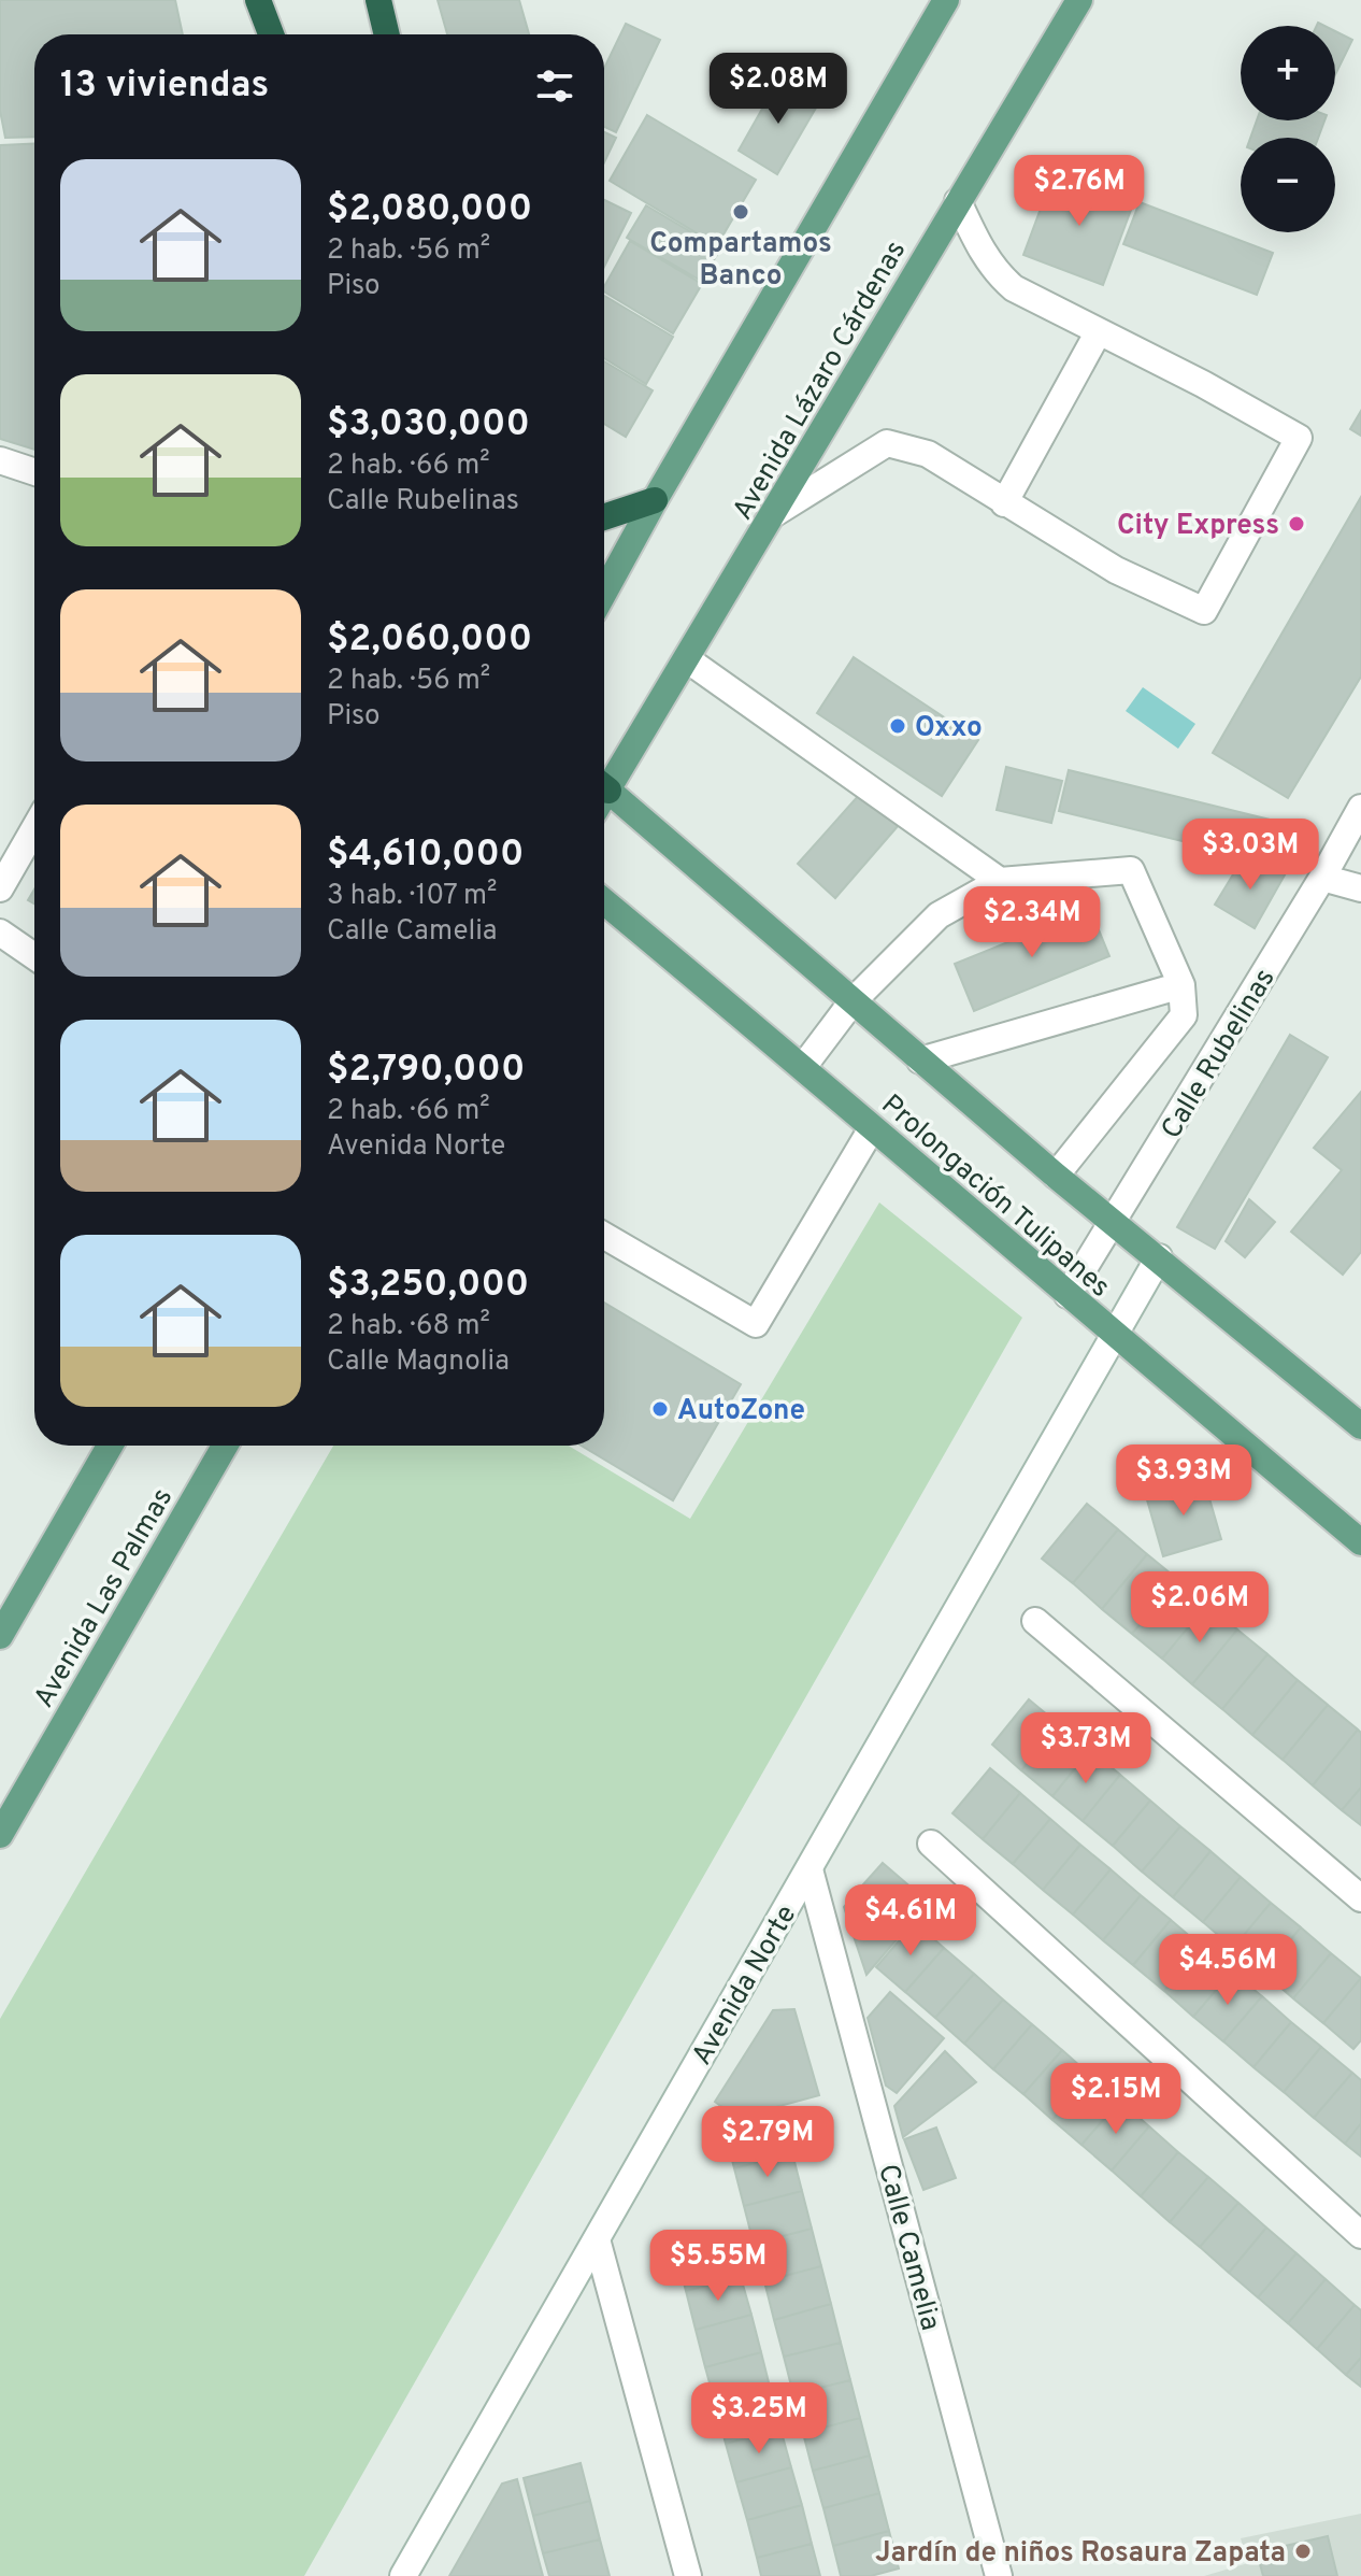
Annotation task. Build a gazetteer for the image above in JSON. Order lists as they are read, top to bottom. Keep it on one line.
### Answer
{"streets":{"main road":["Avenida Lázaro Cárdenas","Prolongación Tulipanes","Avenida Las Palmas"],"street":["Calle Rubelinas","Avenida Norte","Calle Camelia"]},"crossings":[["Calle Rubelinas","Prolongación Tulipanes"],["Prolongación Tulipanes","Avenida Norte"],["Avenida Norte","Calle Camelia"]],"places":["Compartamos Banco","City Express","Oxxo","AutoZone","Jardín de niños Rosaura Zapata"],"page":{"map_buttons":["+","−"],"heading":"13 viviendas","price":["$2.08M","$2.76M","$3.03M","$2.34M","$3.93M","$2.06M","$3.73M","$4.61M","$4.56M","$2.15M","$2.79M","$5.55M","$3.25M"],"list":[{"name":"$2,080,000","note":"2 hab. · 56 m² · Piso"},{"name":"$3,030,000","note":"2 hab. · 66 m² · Calle Rubelinas"},{"name":"$2,060,000","note":"2 hab. · 56 m² · Piso"},{"name":"$4,610,000","note":"3 hab. · 107 m² · Calle Camelia"},{"name":"$2,790,000","note":"2 hab. · 66 m² · Avenida Norte"},{"name":"$3,250,000","note":"2 hab. · 68 m² · Calle Magnolia"}]}}
